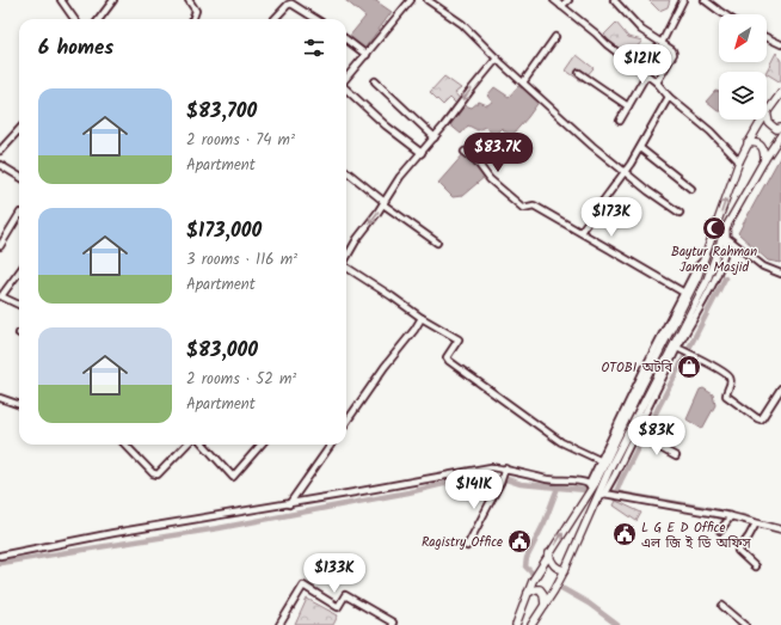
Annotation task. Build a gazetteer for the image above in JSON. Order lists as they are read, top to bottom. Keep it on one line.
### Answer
{"places":{"mosque":["Baytur Rahman Jame Masjid"],"shop":["OTOBI অটবি"],"public building":["L G E D Office এল জি ই ডি অফিস","Ragistry Office"]},"north":"bottom left","page":{"heading":"6 homes","price":["$121K","$83.7K","$173K","$83K","$141K","$133K"],"list":[{"name":"$83,700","note":"2 rooms · 74 m² · Apartment"},{"name":"$173,000","note":"3 rooms · 116 m² · Apartment"},{"name":"$83,000","note":"2 rooms · 52 m² · Apartment"}]}}
